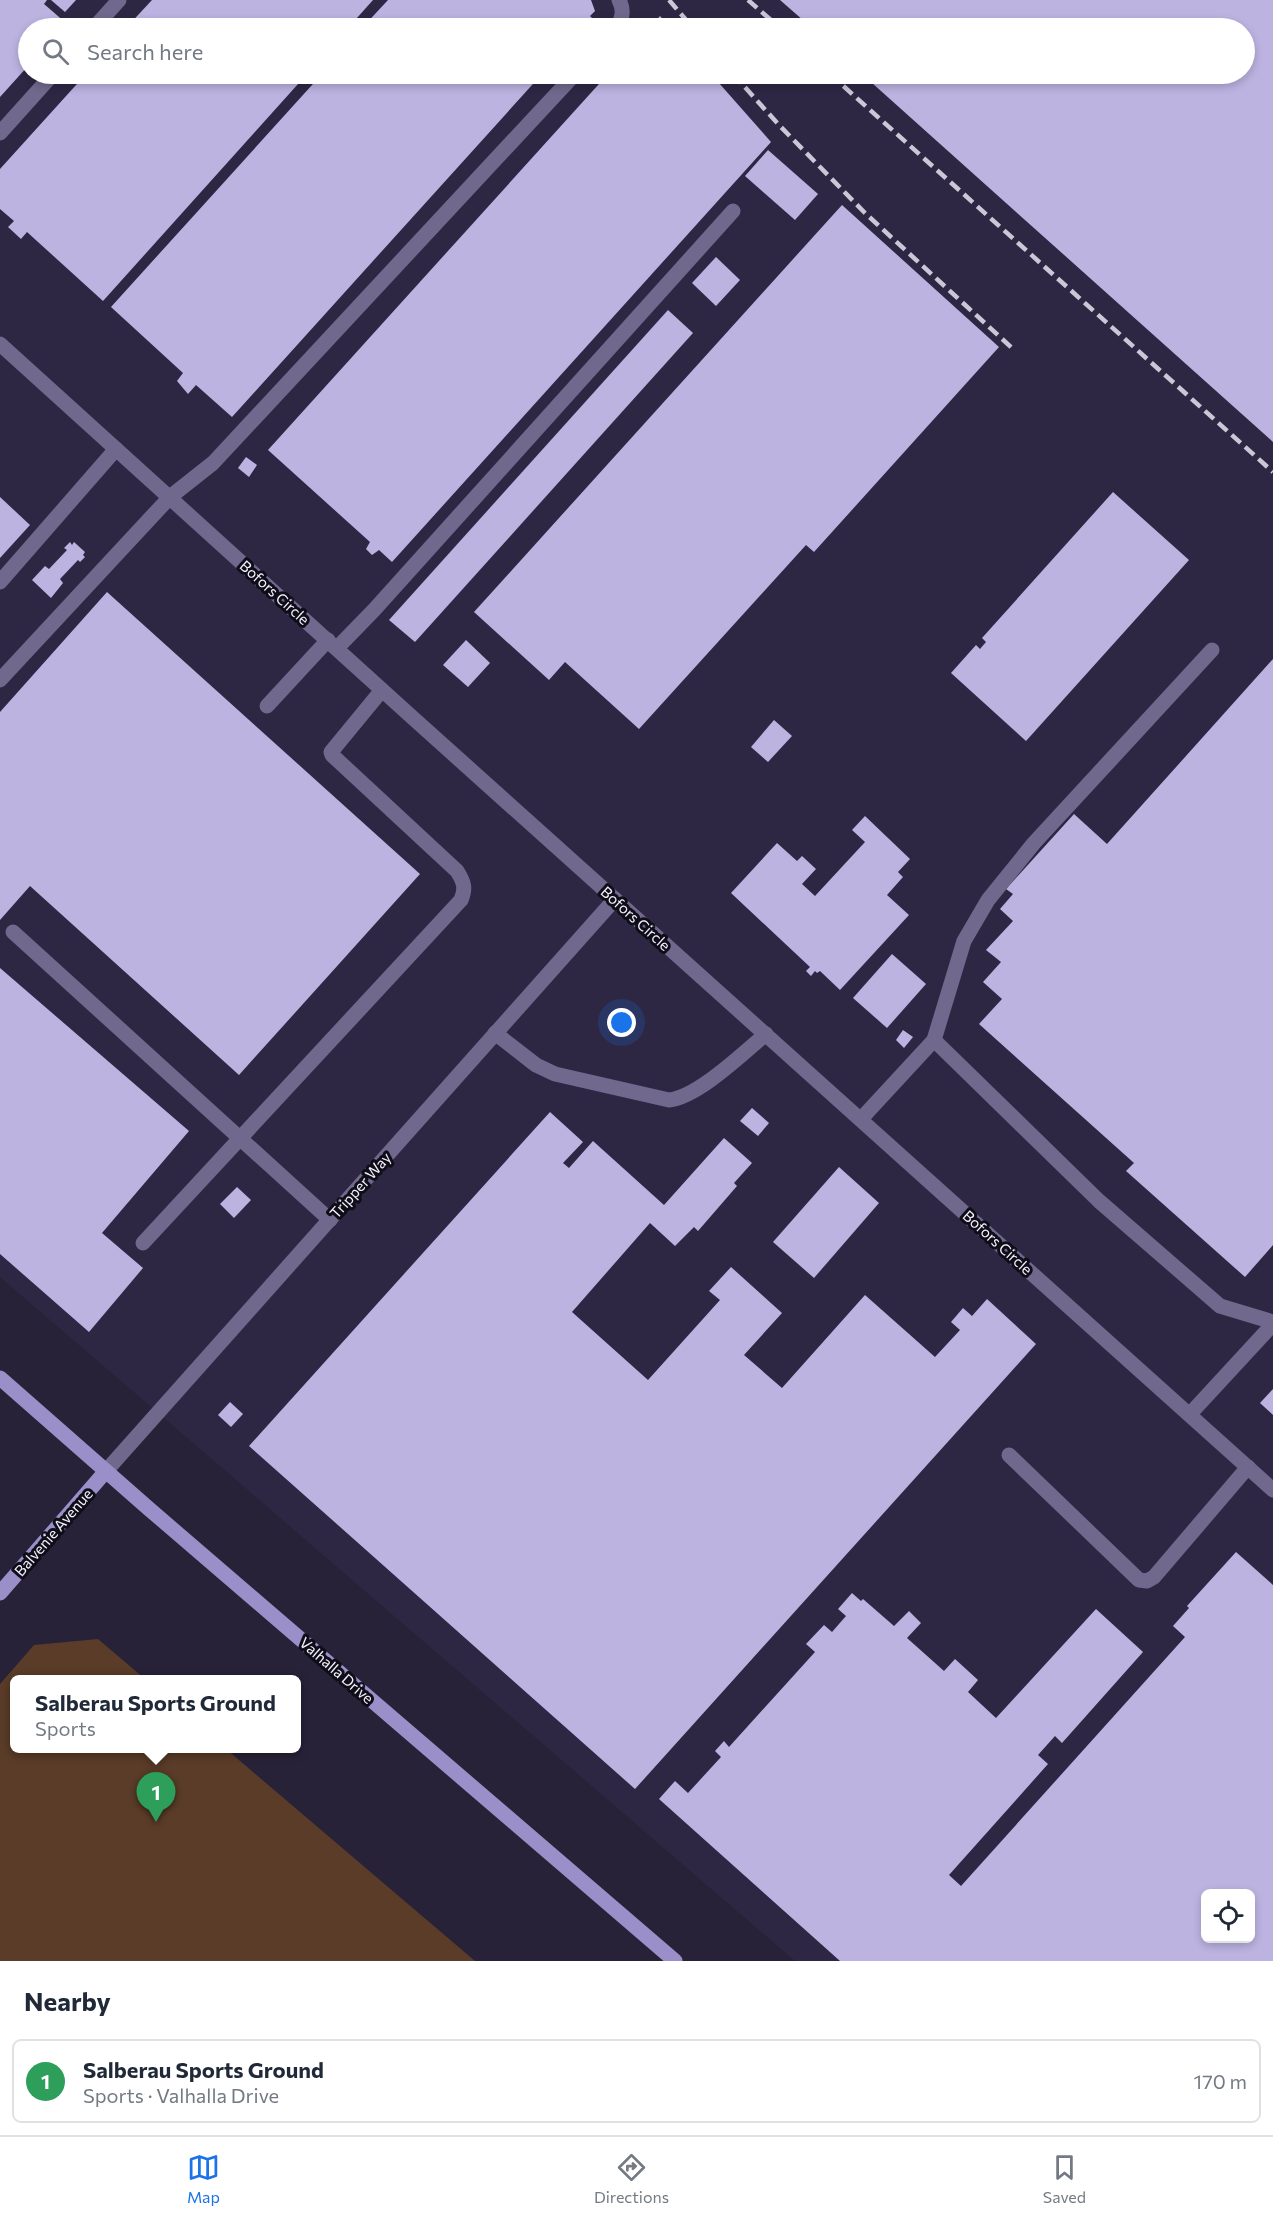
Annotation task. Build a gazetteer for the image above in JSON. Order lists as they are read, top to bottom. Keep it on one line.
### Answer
{"streets":{"main road":["Balvenie Avenue","Valhalla Drive"],"street":["Bofors Circle","Tripper Way"]},"crossings":[["Bofors Circle","Tripper Way"],["Tripper Way","Balvenie Avenue"],["Tripper Way","Valhalla Drive"],["Balvenie Avenue","Valhalla Drive"]],"page":{"search":"Search here","popup":["Salberau Sports Ground","Sports"],"pins":"1","heading":"Nearby","list":[{"mark":"1","name":"Salberau Sports Ground","note":"Sports · Valhalla Drive","value":"170 m"}],"nav":["Map","Directions","Saved"]}}
